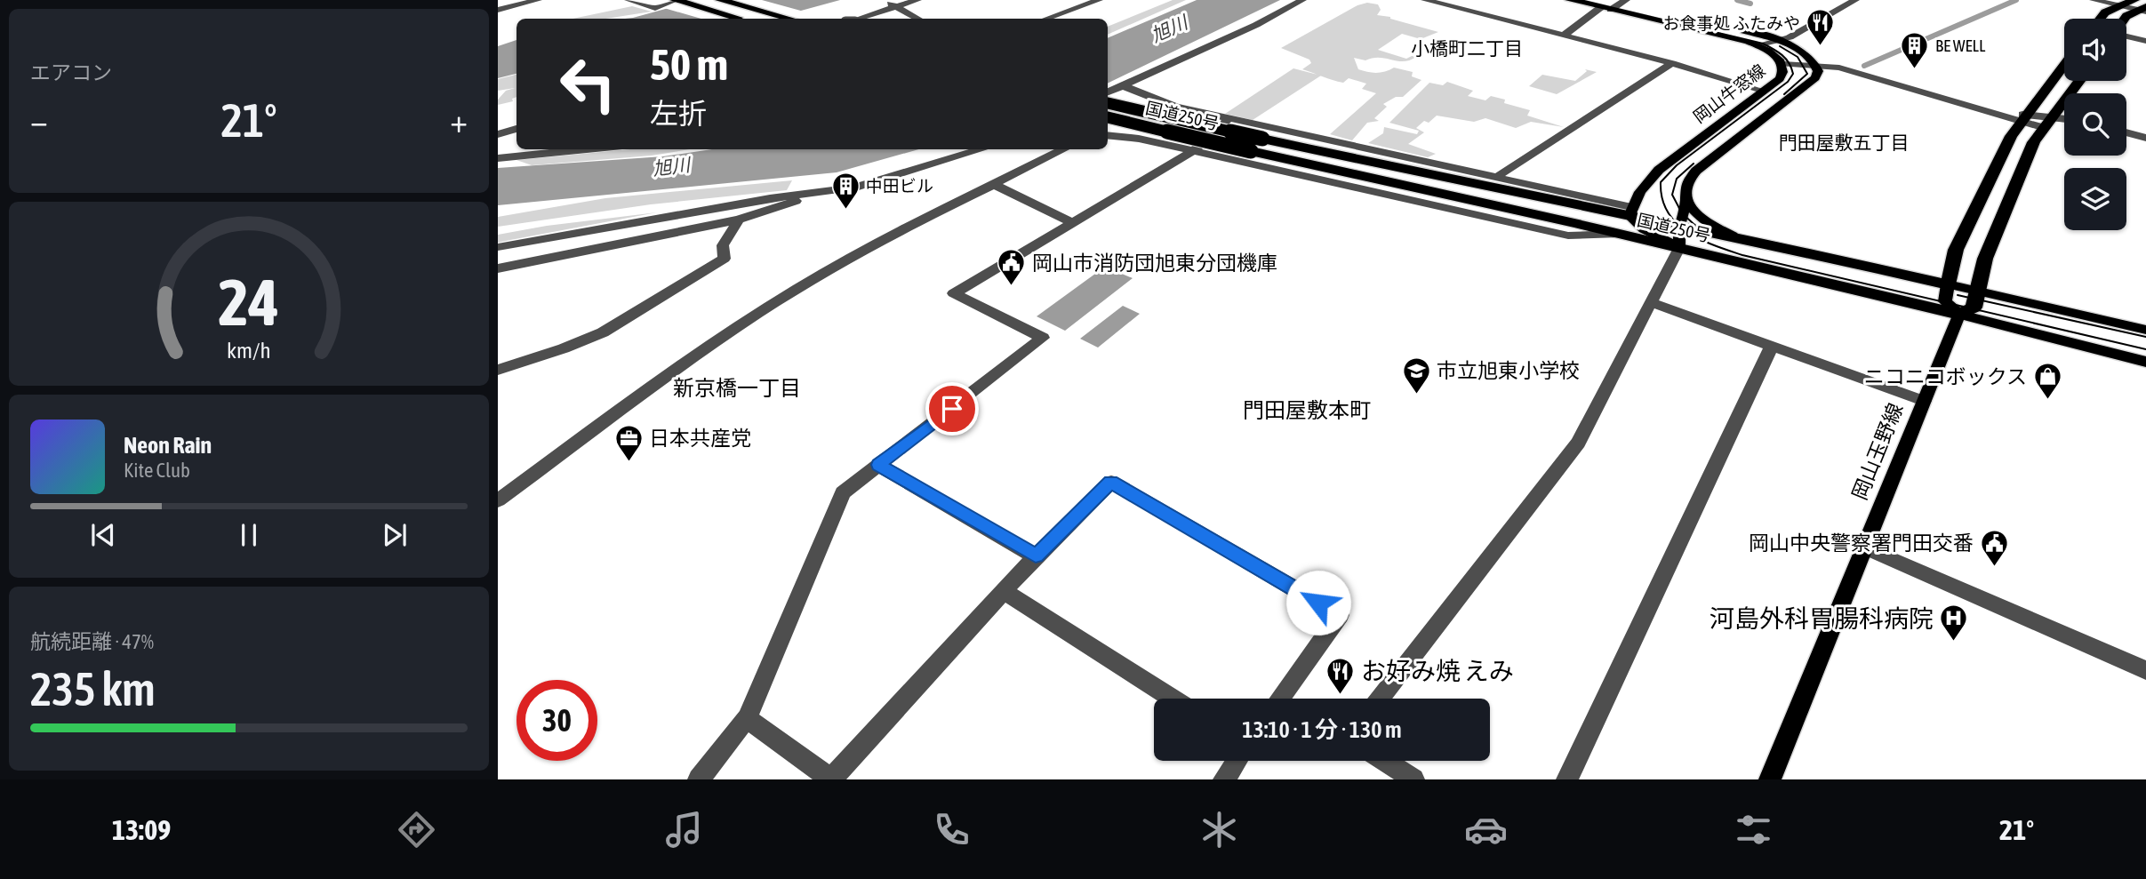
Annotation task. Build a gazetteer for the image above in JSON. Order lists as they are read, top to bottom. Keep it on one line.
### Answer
{"streets":{"highway":["国道250号"],"main road":["岡山牛窓線","岡山玉野線"]},"crossings":[["岡山牛窓線","国道250号"],["国道250号","岡山玉野線"]],"districts":["小橋町二丁目","門田屋敷五丁目","新京橋一丁目","門田屋敷本町"],"water":["旭川"],"places":{"restaurant":["お食事処 ふたみや","お好み焼 えみ"],"building":["BE WELL","中田ビル"],"public building":["岡山市消防団旭東分団機庫","岡山中央警察署門田交番"],"school or university":["市立旭東小学校"],"shop":["ニコニコボックス"],"office":["日本共産党"],"hospital":["河島外科胃腸科病院"]},"page":{"tile":["エアコン",["航続距離 · 47%","235 km"]],"turn":["50 m","左折"],"heat":["−","21°","+"],"song":["Neon Rain","Kite Club"],"limit":"30","trip":"13:10 · 1 分 · 130 m","tabs":["13:09","21°"],"gauge":["24","km/h"]}}
